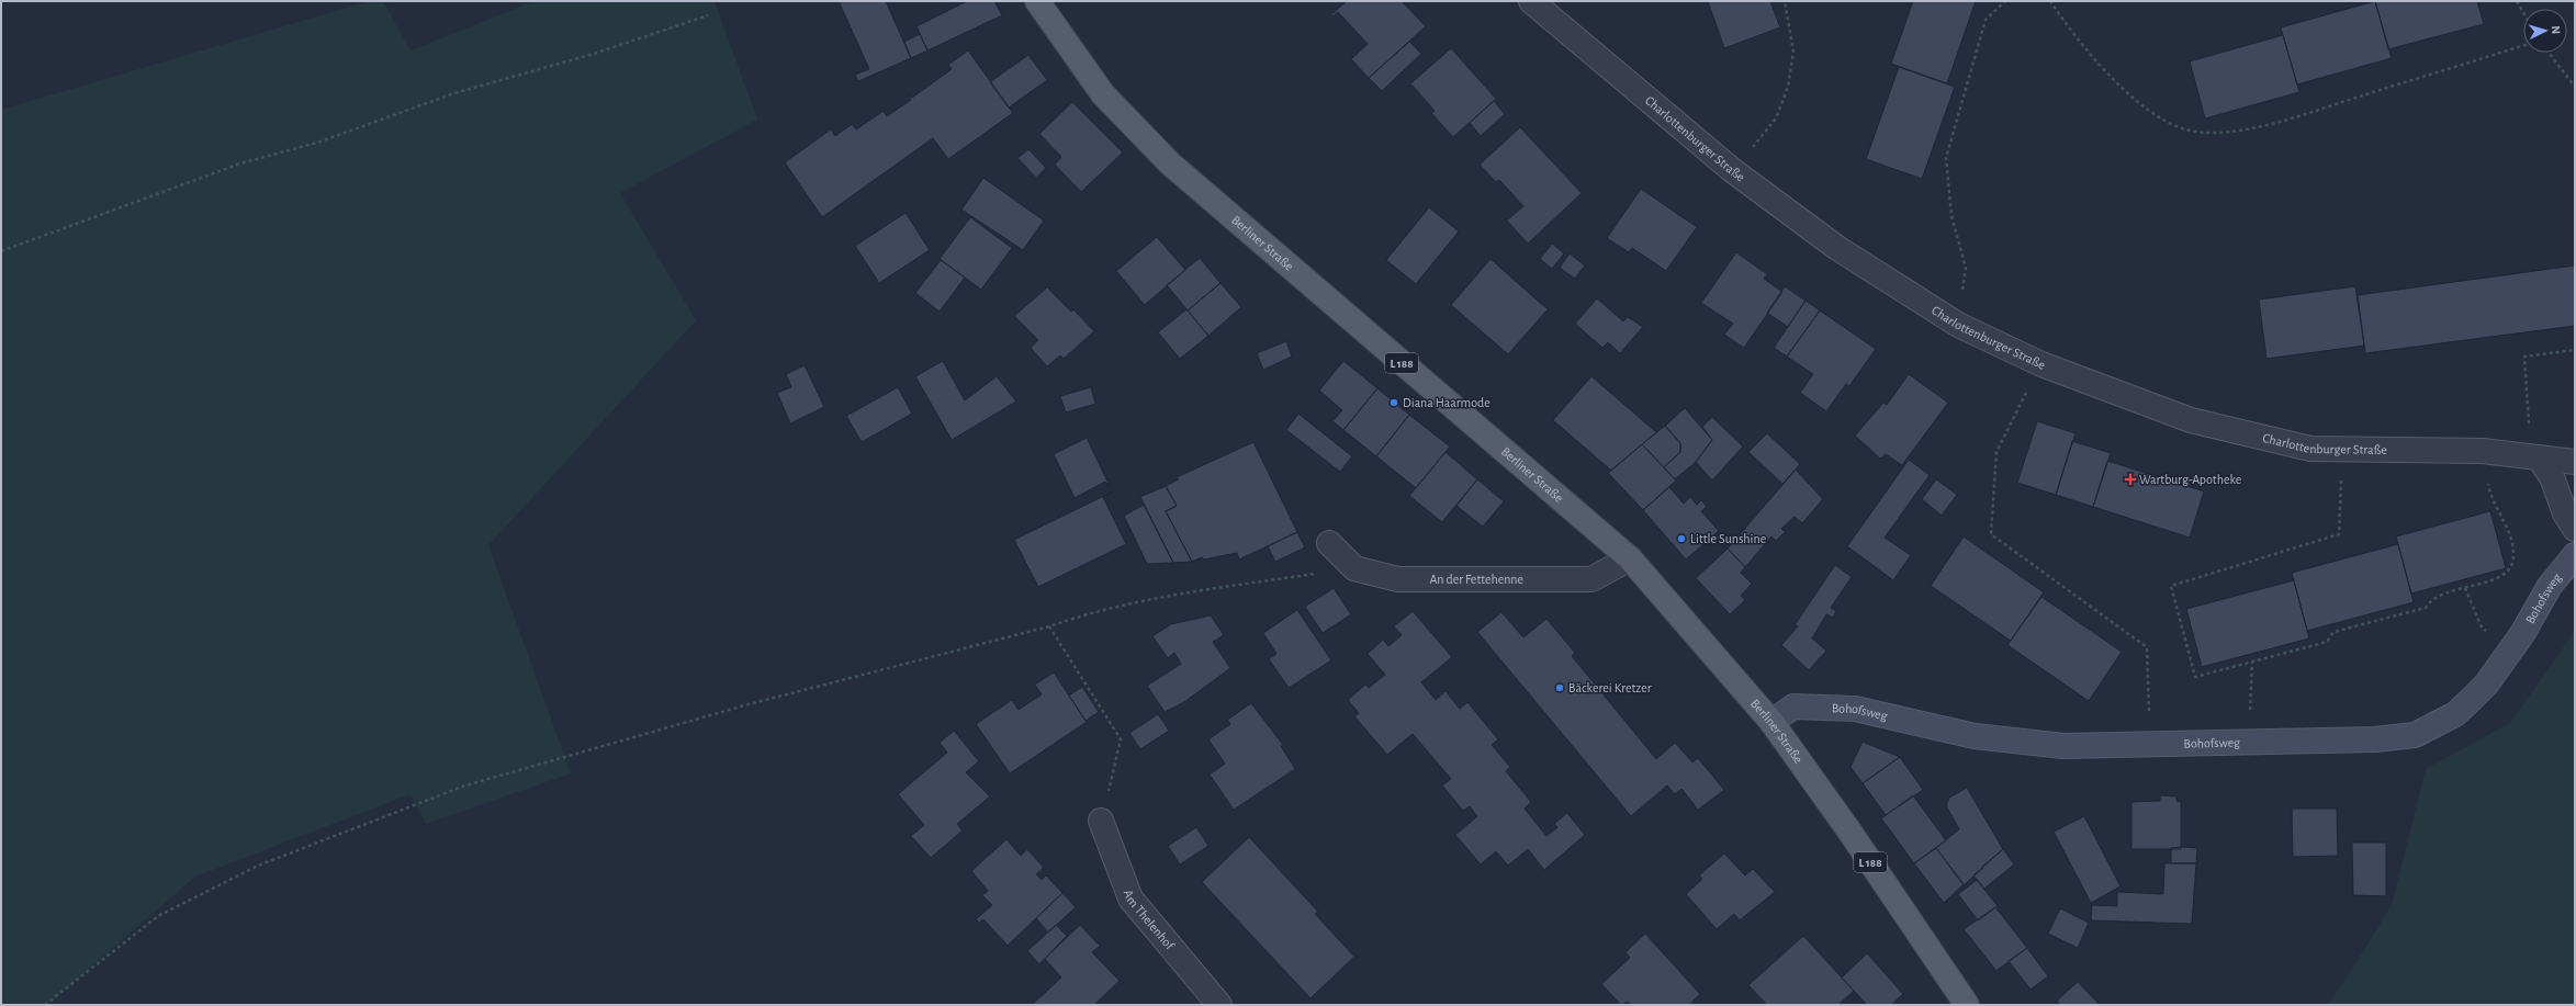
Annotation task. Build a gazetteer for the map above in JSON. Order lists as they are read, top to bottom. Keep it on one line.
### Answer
{"streets":{"main road":["Berliner Straße","L 188"],"street":["Charlottenburger Straße","An der Fettehenne","Bohofsweg","Am Thelenhof"]},"crossings":[["Berliner Straße","An der Fettehenne"],["Berliner Straße","Bohofsweg"]],"places":{"other":["Diana Haarmode","Little Sunshine","Bäckerei Kretzer"],"health":["Wartburg-Apotheke"]},"north":"right"}
